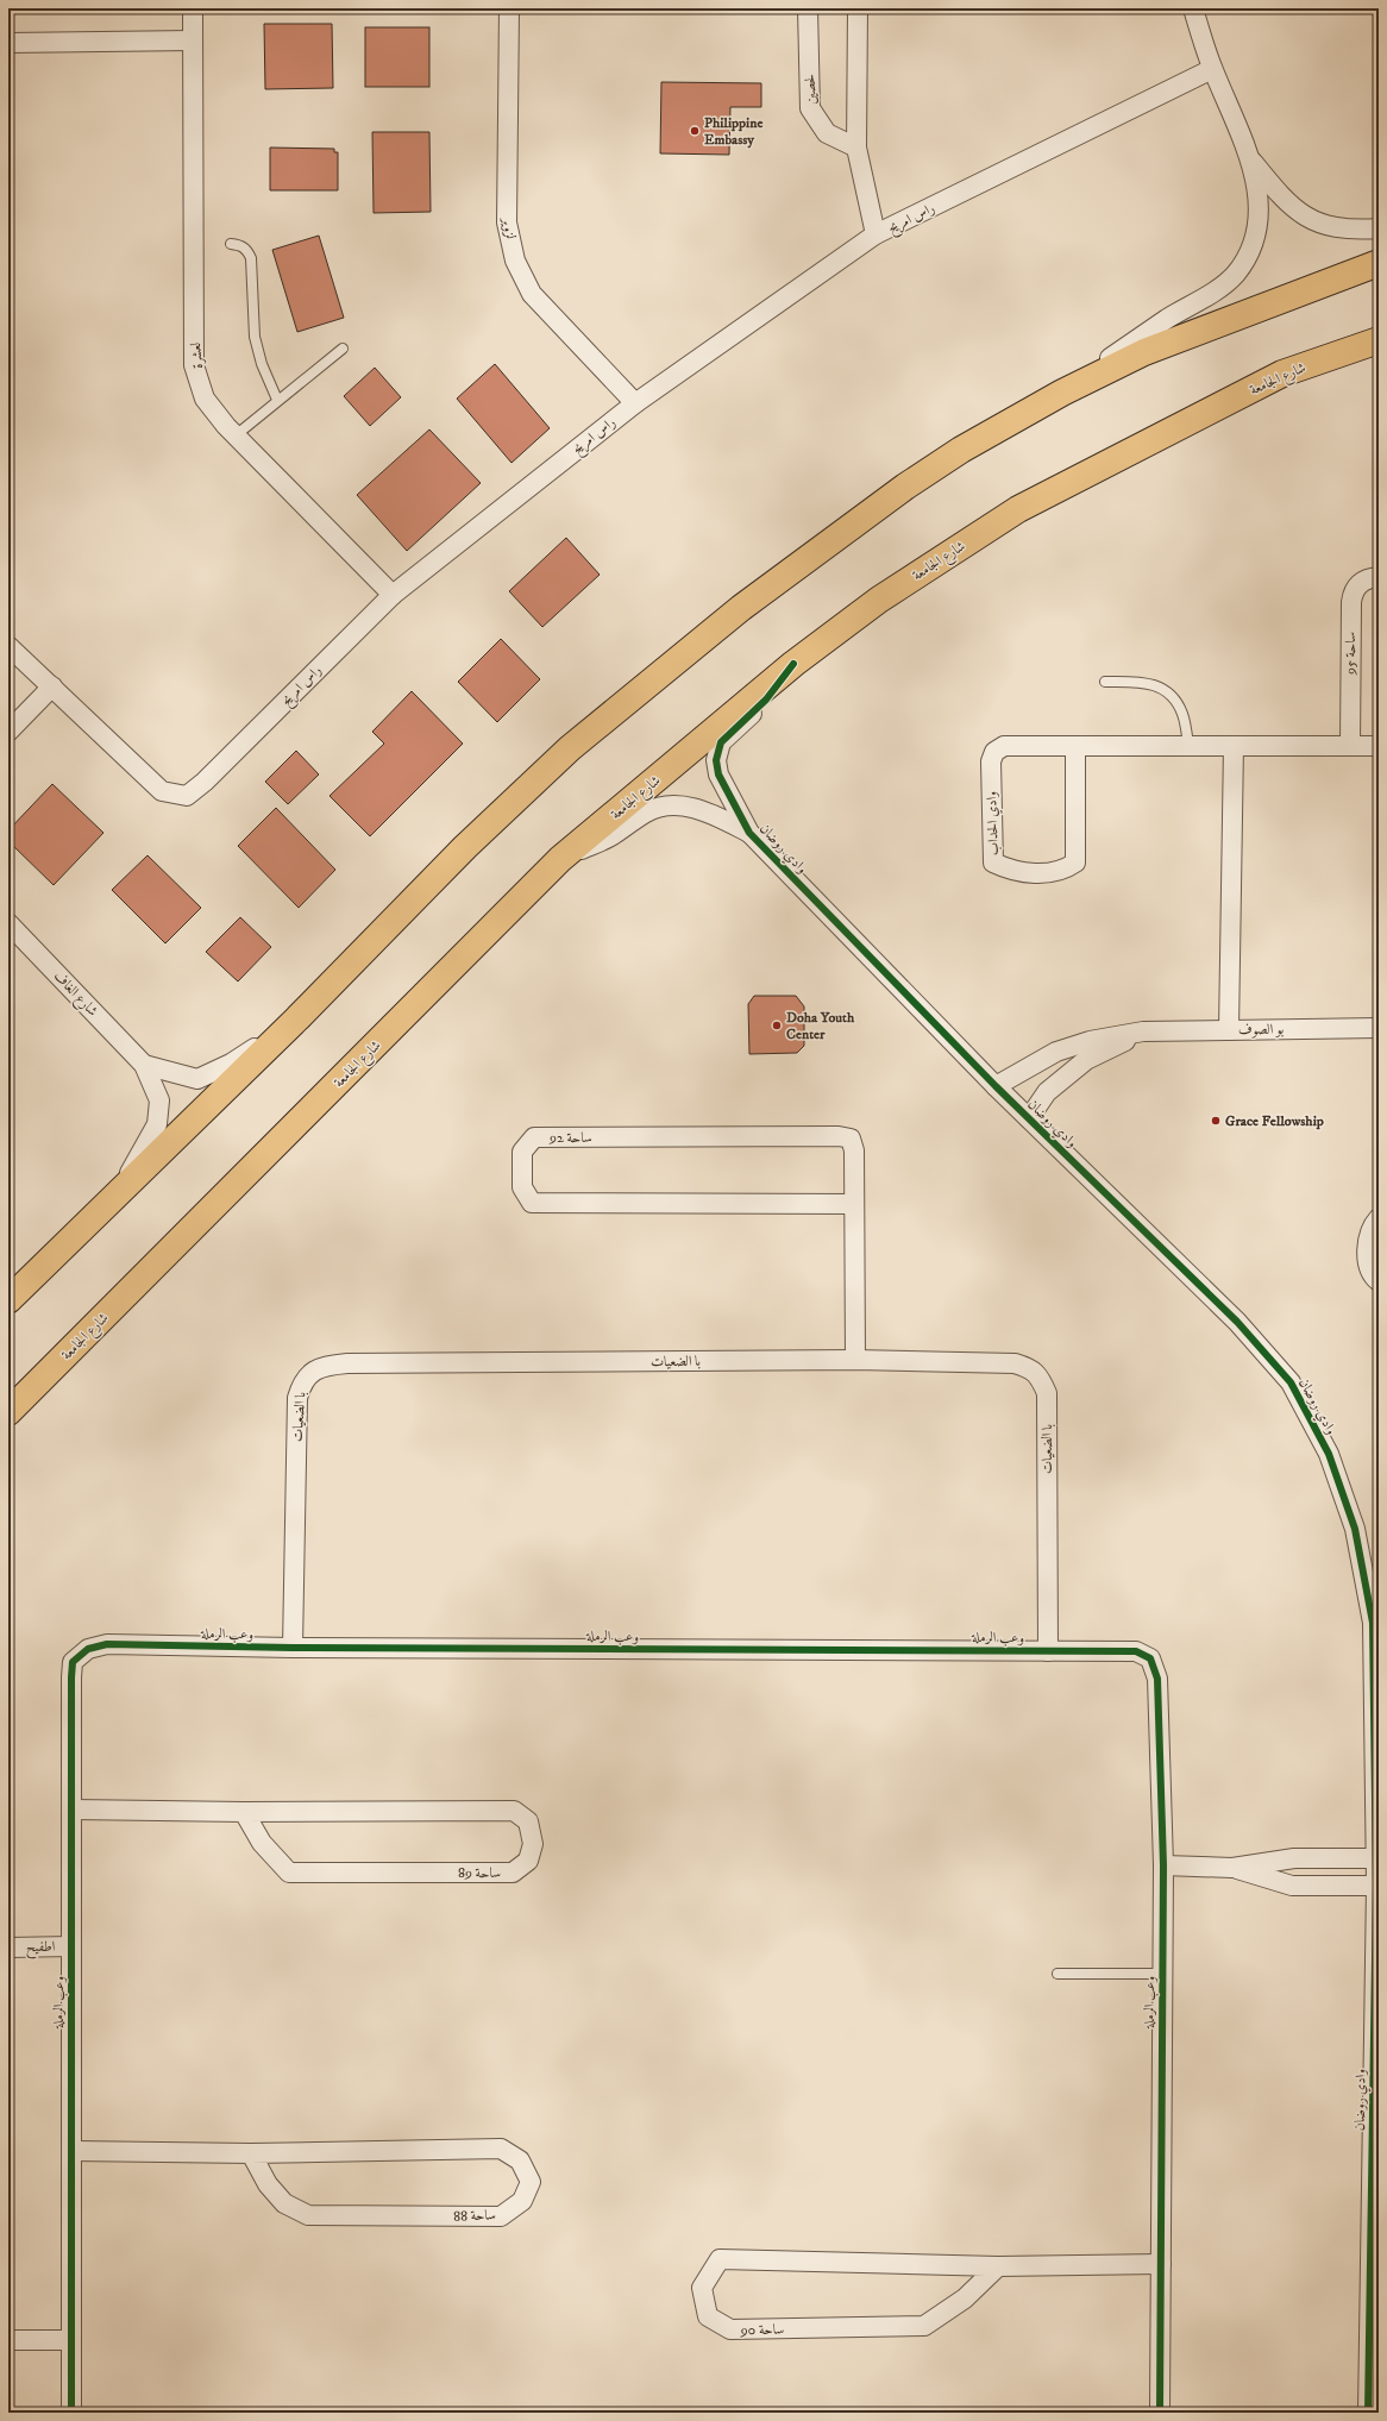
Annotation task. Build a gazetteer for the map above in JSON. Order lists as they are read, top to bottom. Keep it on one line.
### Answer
{"streets":{"main road":["شارع الجامعة"],"street":["لحصين","راس امريح","لزوير","لعشرة","ساحة 95","وادي الحداب","وادي روضان","شارع الغاف","بو الصوف","ساحة 92","با الضعيات","وعب الرملة","ساحة 89","اطفيح","ساحة 88","ساحة 90"]},"crossings":[["راس امريح","لزوير"],["راس امريح","لعشرة"],["شارع الجامعة","وادي روضان"],["ساحة 95","وادي الحداب"],["وادي روضان","بو الصوف"],["ساحة 92","با الضعيات"],["با الضعيات","وعب الرملة"],["وعب الرملة","ساحة 89"],["وعب الرملة","اطفيح"],["وعب الرملة","ساحة 88"],["وعب الرملة","ساحة 90"]],"places":["Philippine Embassy","Doha Youth Center","Grace Fellowship"]}
